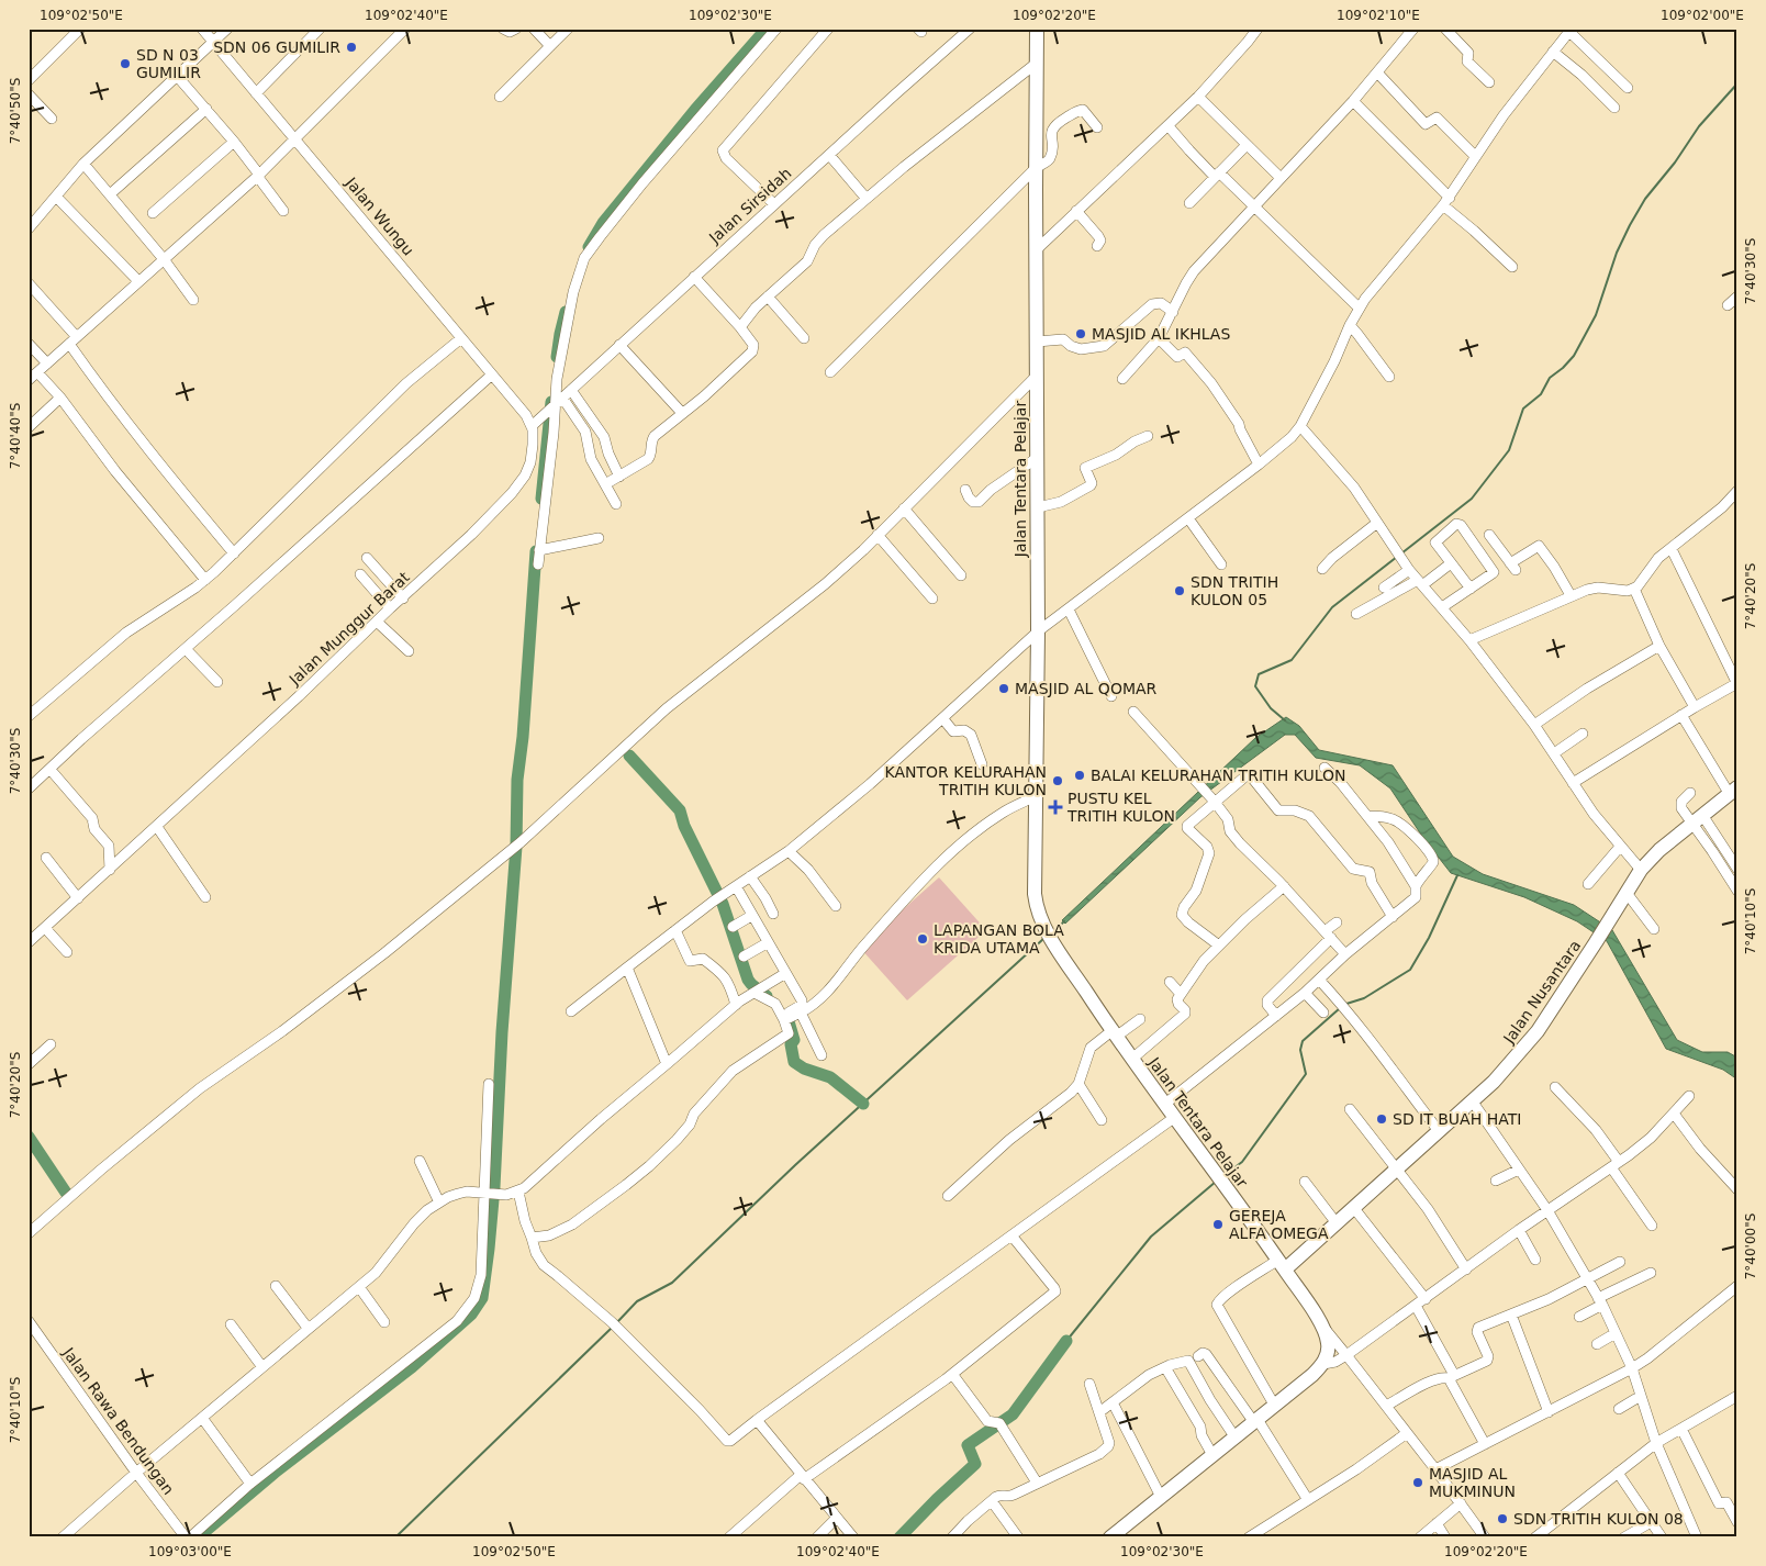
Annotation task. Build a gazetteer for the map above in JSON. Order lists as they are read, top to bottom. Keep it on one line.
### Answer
{"streets":{"highway":["Jalan Tentara Pelajar","Jalan Nusantara"],"street":["Jalan Sirsidah","Jalan Wungu","Jalan Munggur Barat","Jalan Rawa Bendungan"]},"crossings":[["Jalan Sirsidah","Jalan Wungu"],["Jalan Sirsidah","Jalan Munggur Barat"],["Jalan Wungu","Jalan Munggur Barat"],["Jalan Tentara Pelajar","Jalan Nusantara"]],"places":{"other":["SDN 06 GUMILIR","SD N 03 GUMILIR","MASJID AL IKHLAS","SDN TRITIH KULON 05","MASJID AL QOMAR","BALAI KELURAHAN TRITIH KULON","KANTOR KELURAHAN TRITIH KULON","LAPANGAN BOLA KRIDA UTAMA","SD IT BUAH HATI","GEREJA ALFA OMEGA","MASJID AL MUKMINUN","SDN TRITIH KULON 08"],"health":["PUSTU KEL TRITIH KULON"]},"coordinates":["109°02'50\"E","109°02'40\"E","109°02'30\"E","109°02'20\"E","109°02'10\"E","109°02'00\"E","7°40'50\"S","7°40'30\"S","7°40'40\"S","7°40'20\"S","7°40'10\"S","7°40'00\"S","109°03'00\"E"]}
